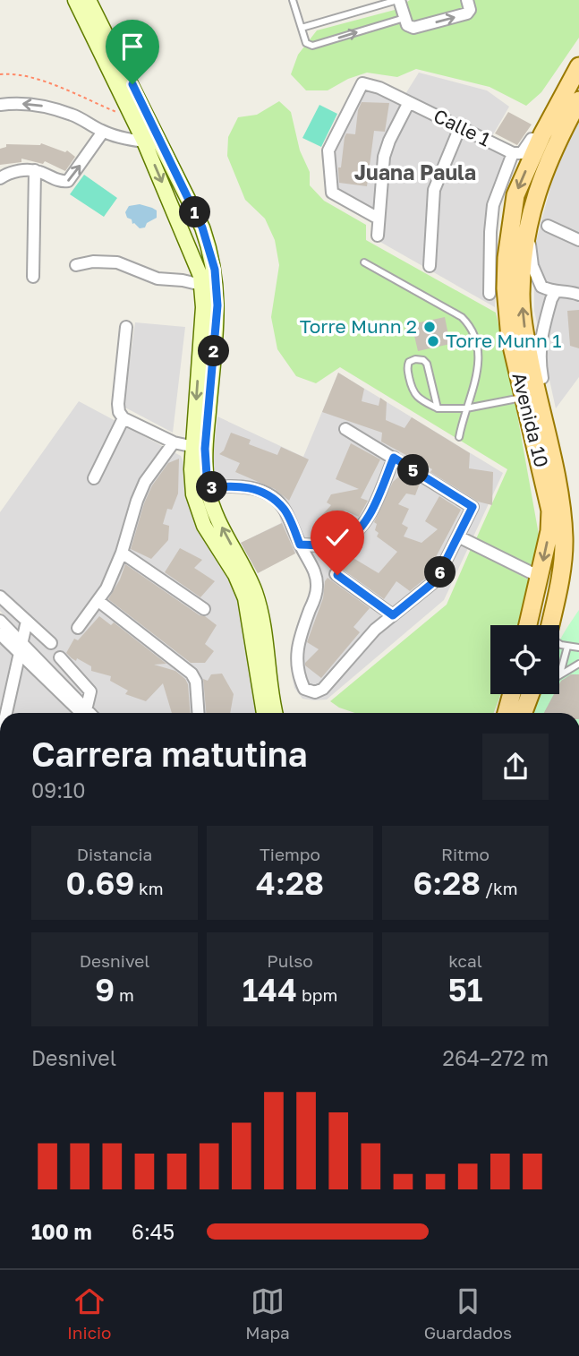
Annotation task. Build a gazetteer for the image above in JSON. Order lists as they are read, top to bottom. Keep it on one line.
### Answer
{"streets":{"main road":["Avenida 10"],"street":["Calle 1"]},"crossings":[["Calle 1","Avenida 10"]],"districts":["Juana Paula"],"places":["Torre Munn 2","Torre Munn 1"],"page":{"pins":["1","2","5","3","6"],"heading":["Carrera matutina","09:10"],"stats":[["Distancia","0.69 km"],["Tiempo","4:28"],["Ritmo","6:28 /km"],["Desnivel","9 m"],["Pulso","144 bpm"],["kcal","51"]],"chart":["Desnivel","264–272 m"],"list":[{"name":"100 m","note":"6:45"}],"tabs":["Inicio","Mapa","Guardados"]}}
